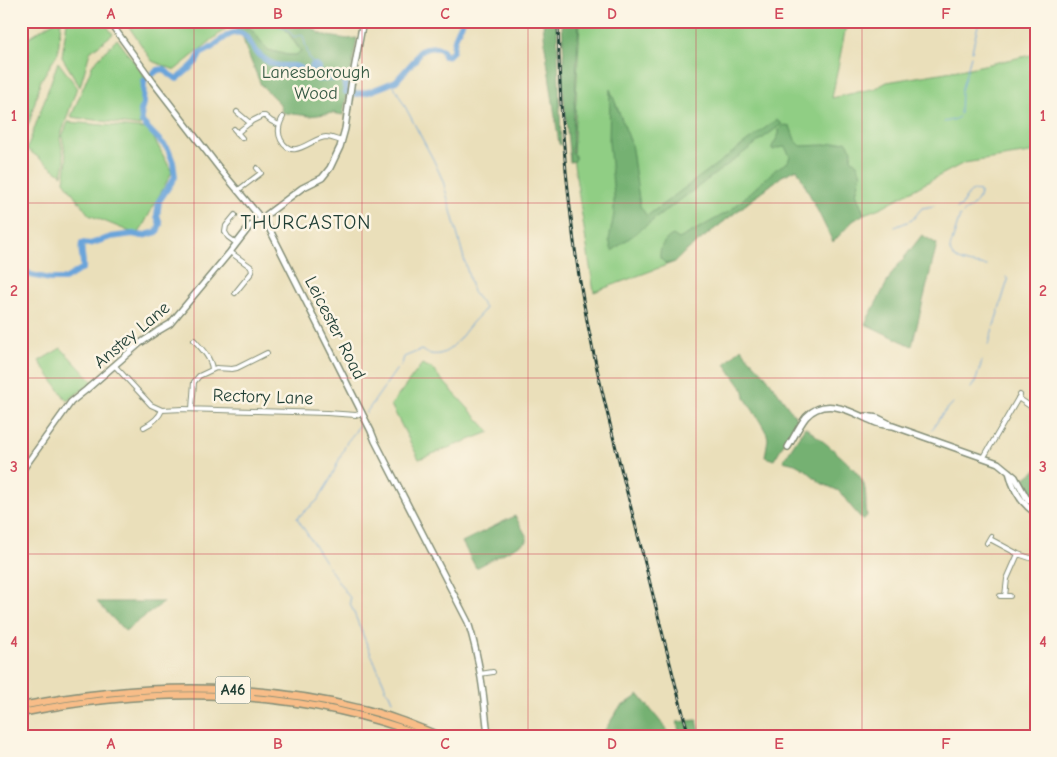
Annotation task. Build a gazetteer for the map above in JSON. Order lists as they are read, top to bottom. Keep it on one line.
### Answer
{"streets":{"highway":["A46"],"street":["Leicester Road","Anstey Lane","Rectory Lane"]},"crossings":[["Leicester Road","Anstey Lane"],["Leicester Road","Rectory Lane"]],"districts":["THURCASTON"],"parks":["Lanesborough Wood"],"grid":{"columns":["A","B","C","D","E","F"],"rows":["1","2","3","4"]}}
